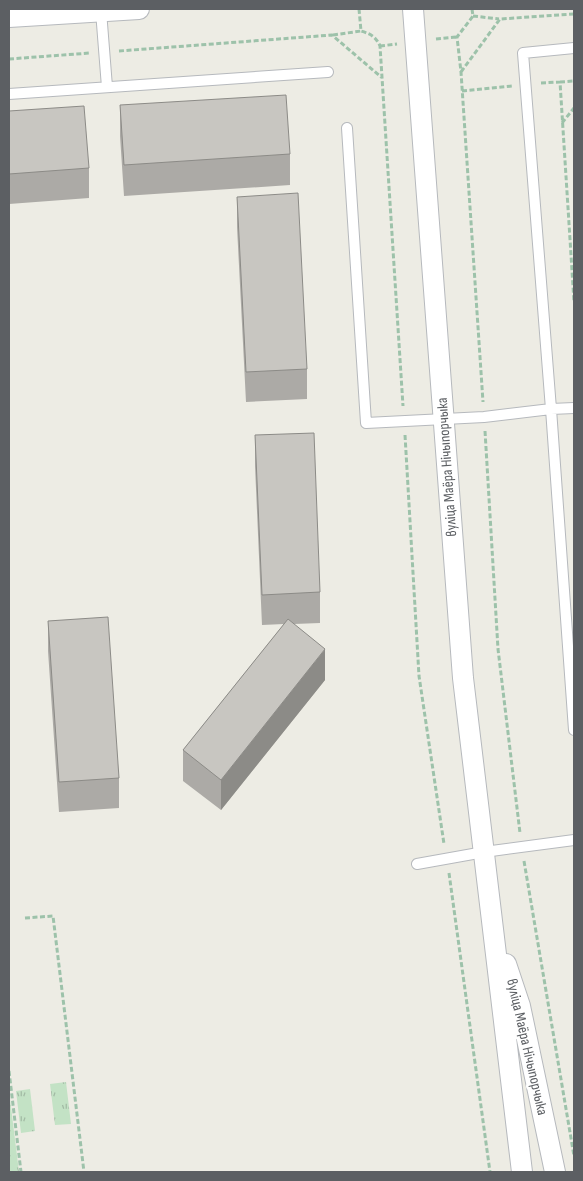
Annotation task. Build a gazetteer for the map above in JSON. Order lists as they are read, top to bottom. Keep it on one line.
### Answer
{"streets":{"street":["вуліца Маёра Нічыпорчыка"]}}
